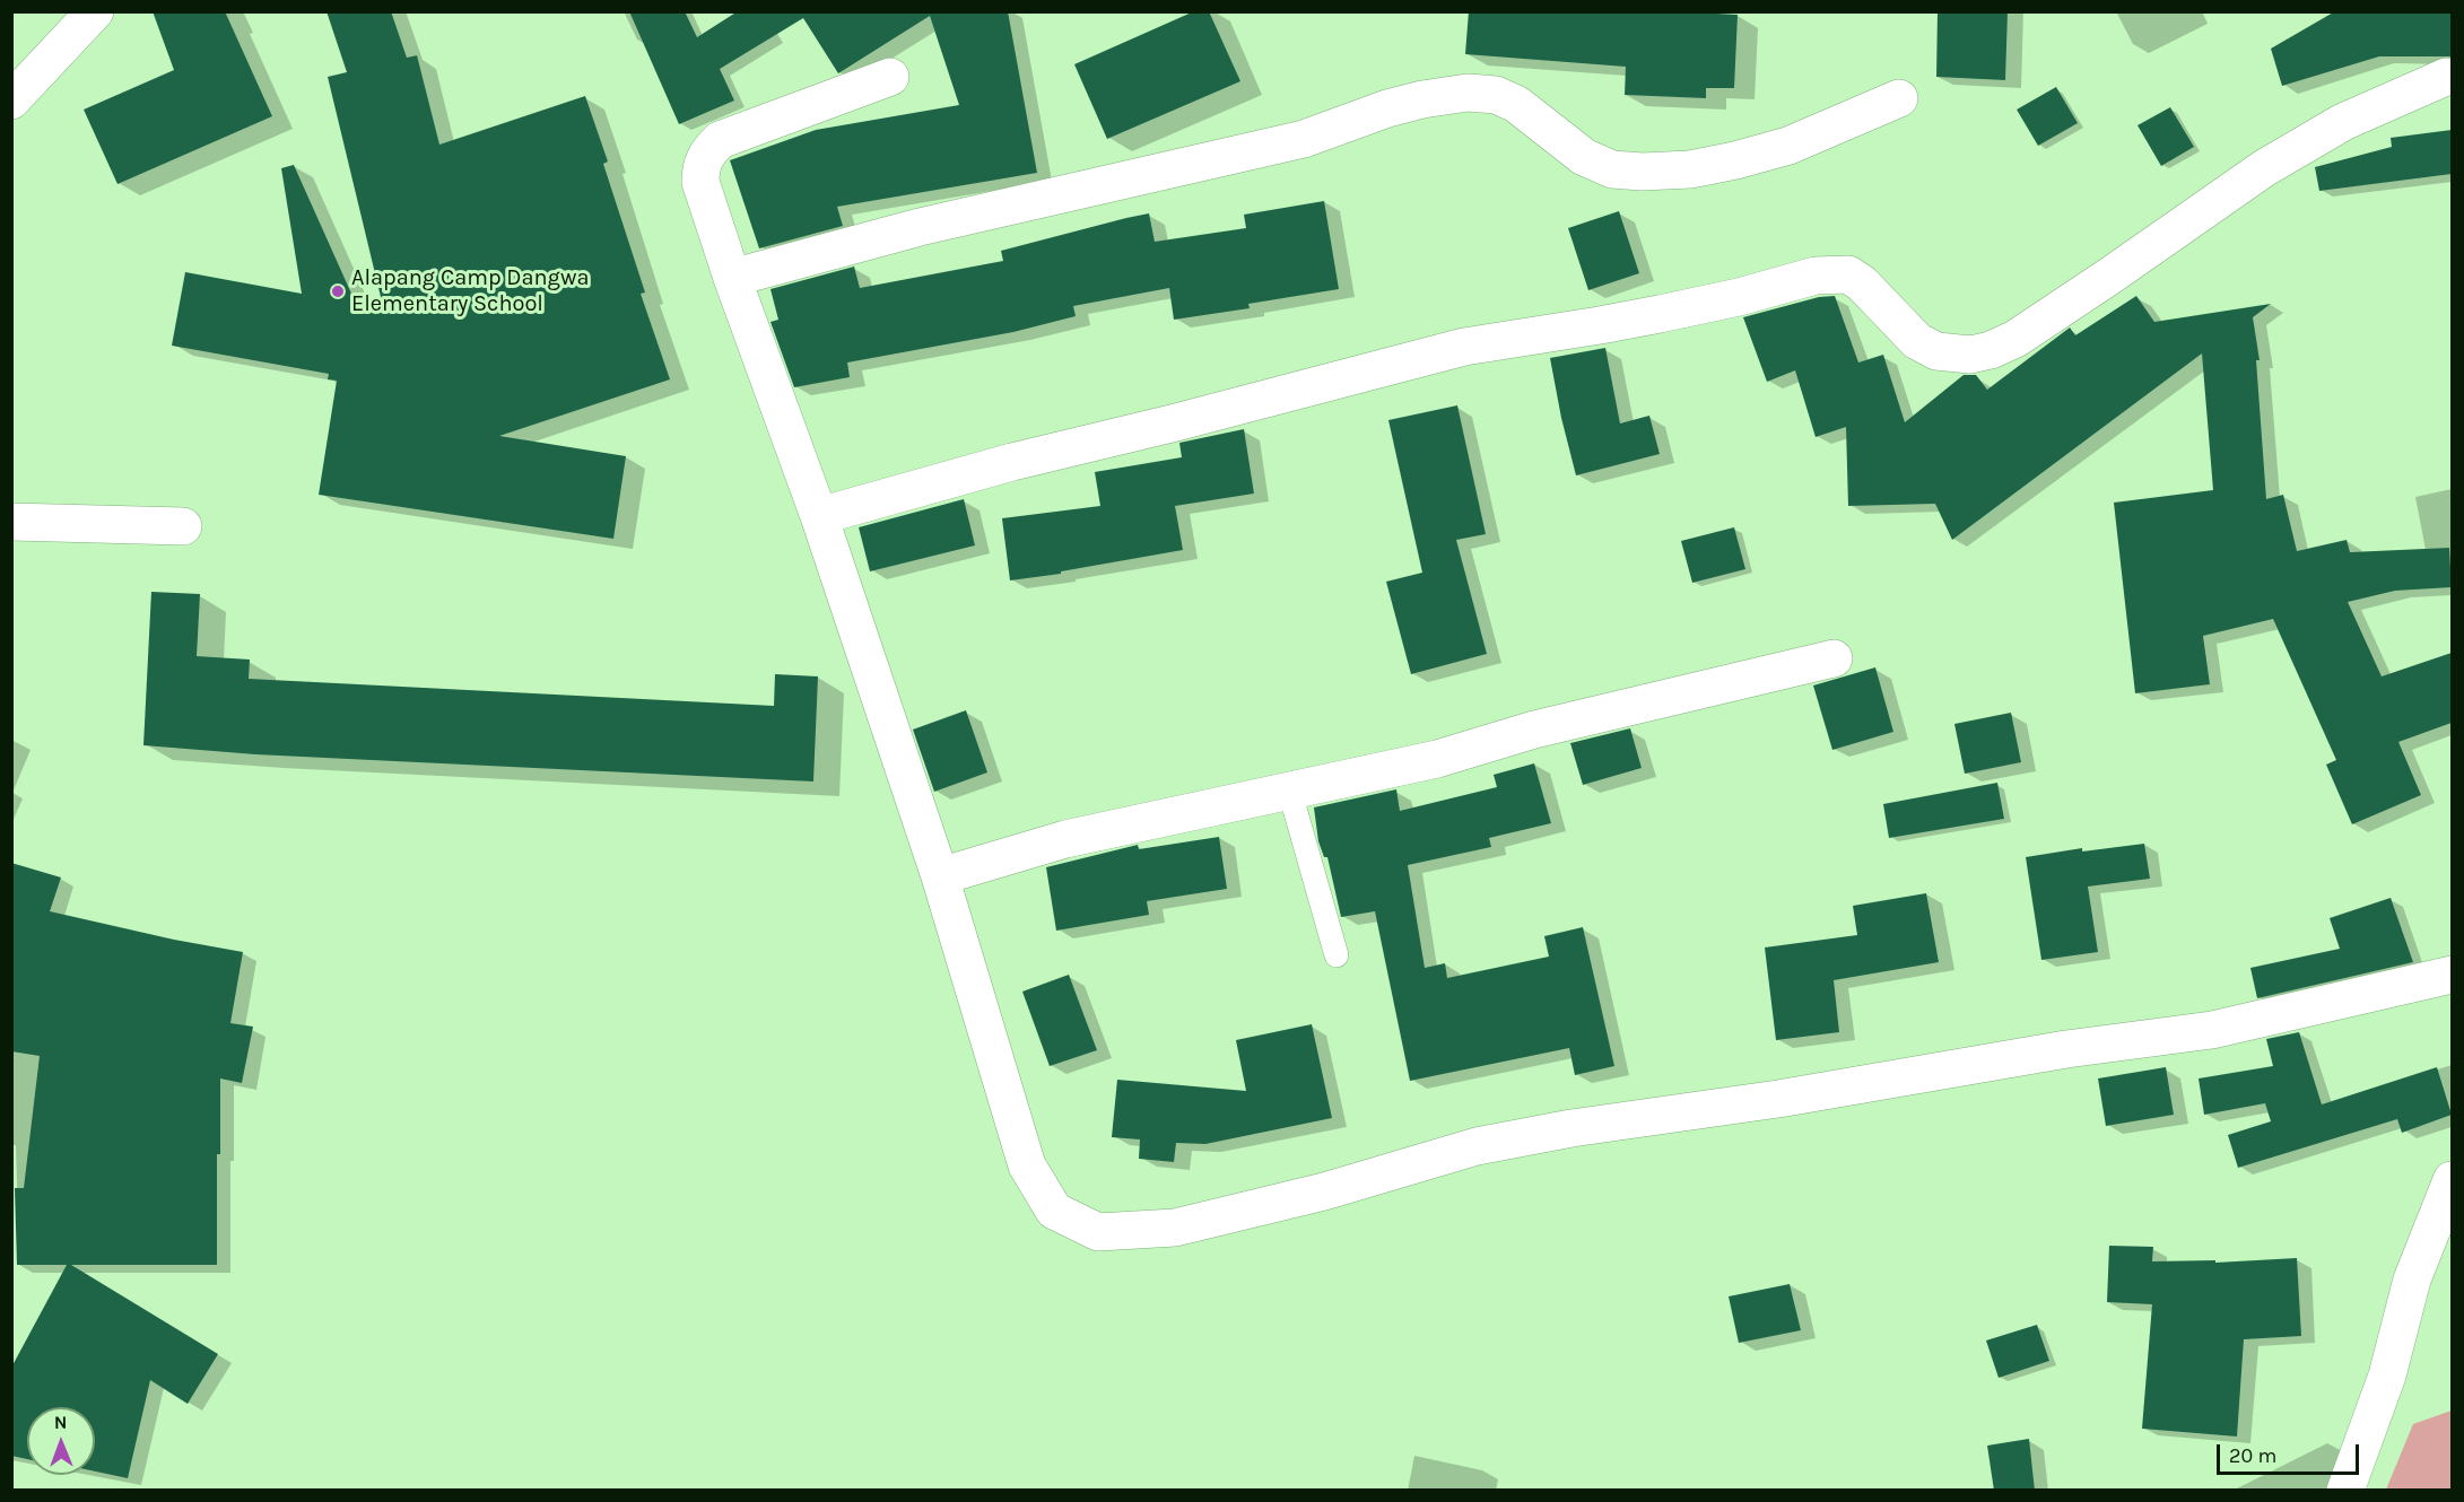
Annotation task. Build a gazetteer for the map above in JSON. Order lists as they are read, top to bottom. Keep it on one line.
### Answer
{"places":["Alapang Camp Dangwa Elementary School"],"scale_bar":"20 m","north":"top"}
